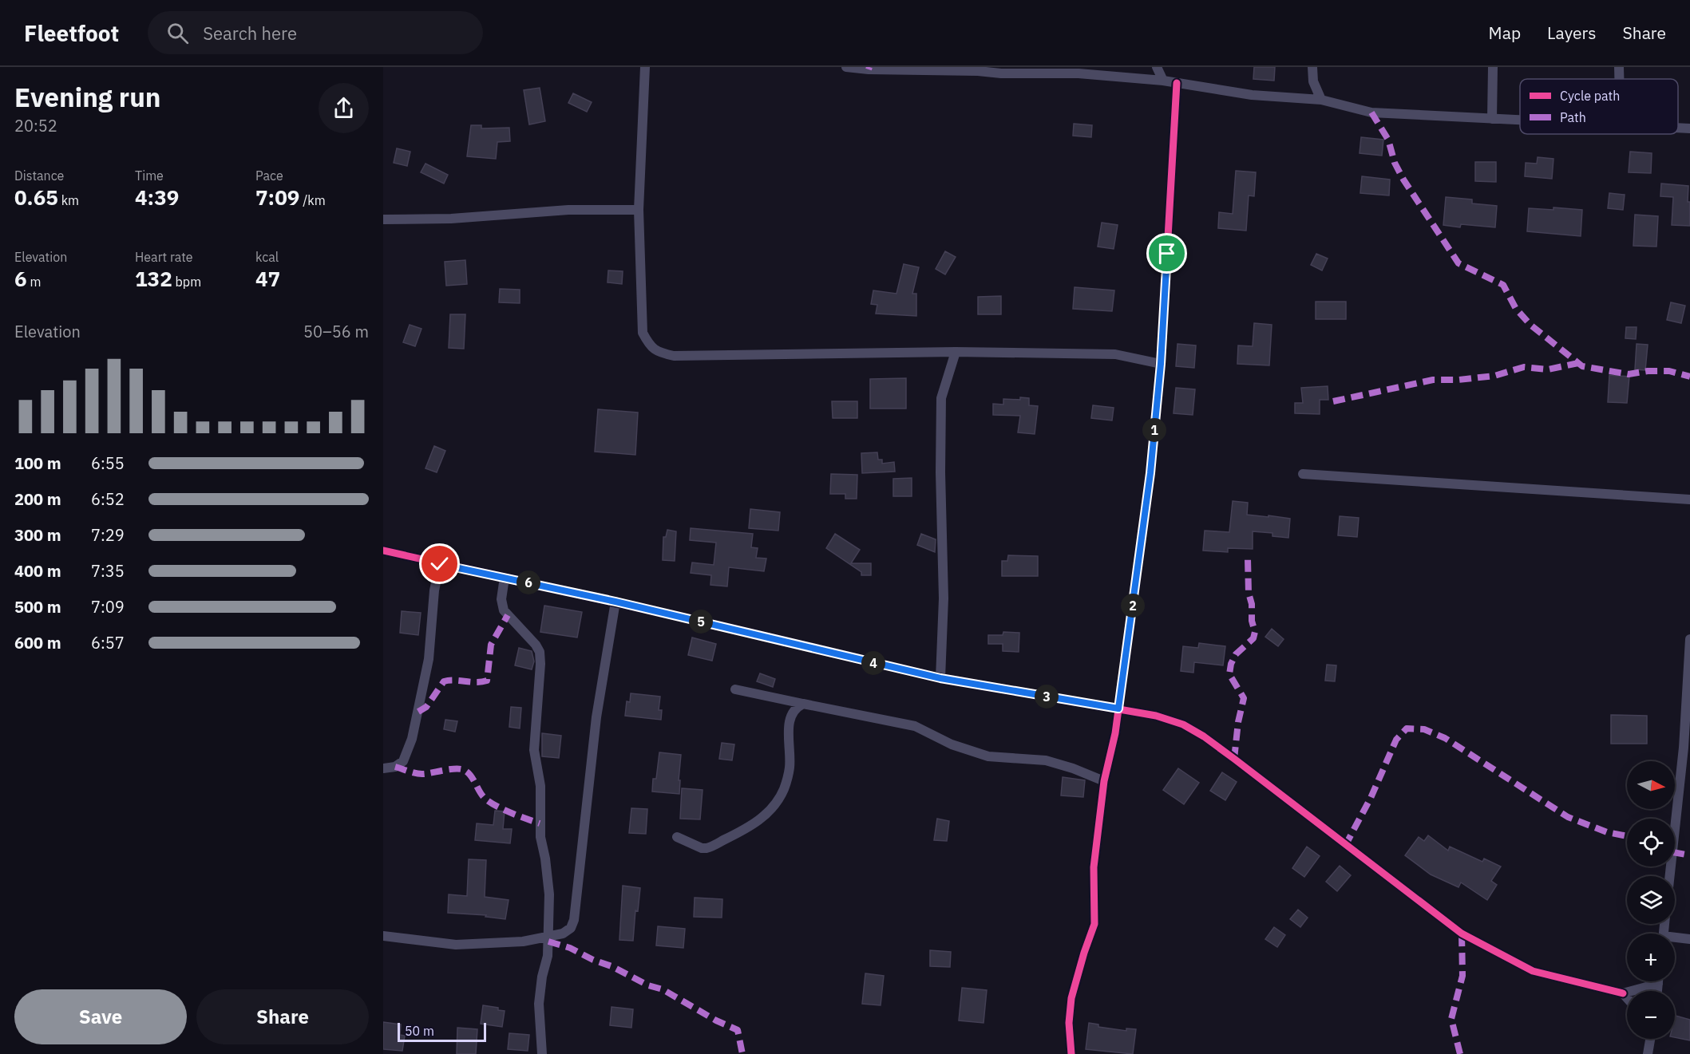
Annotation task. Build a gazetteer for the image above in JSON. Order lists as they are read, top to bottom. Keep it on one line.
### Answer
{"legend":["Cycle path","Path"],"scale_bar":"50 m","north":"right","page":{"header":"Fleetfoot","search":"Search here","nav":["Map","Layers","Share"],"heading":["Evening run","20:52"],"stats":[["Distance","0.65 km"],["Time","4:39"],["Pace","7:09 /km"],["Elevation","6 m"],["Heart rate","132 bpm"],["kcal","47"]],"chart":["Elevation","50–56 m"],"pins":["1","6","2","5","4","3"],"list":[{"name":"100 m","note":"6:55"},{"name":"200 m","note":"6:52"},{"name":"300 m","note":"7:29"},{"name":"400 m","note":"7:35"},{"name":"500 m","note":"7:09"},{"name":"600 m","note":"6:57"}],"map_buttons":["+","−"],"buttons":["Save","Share"],"scale":"50 m"}}
